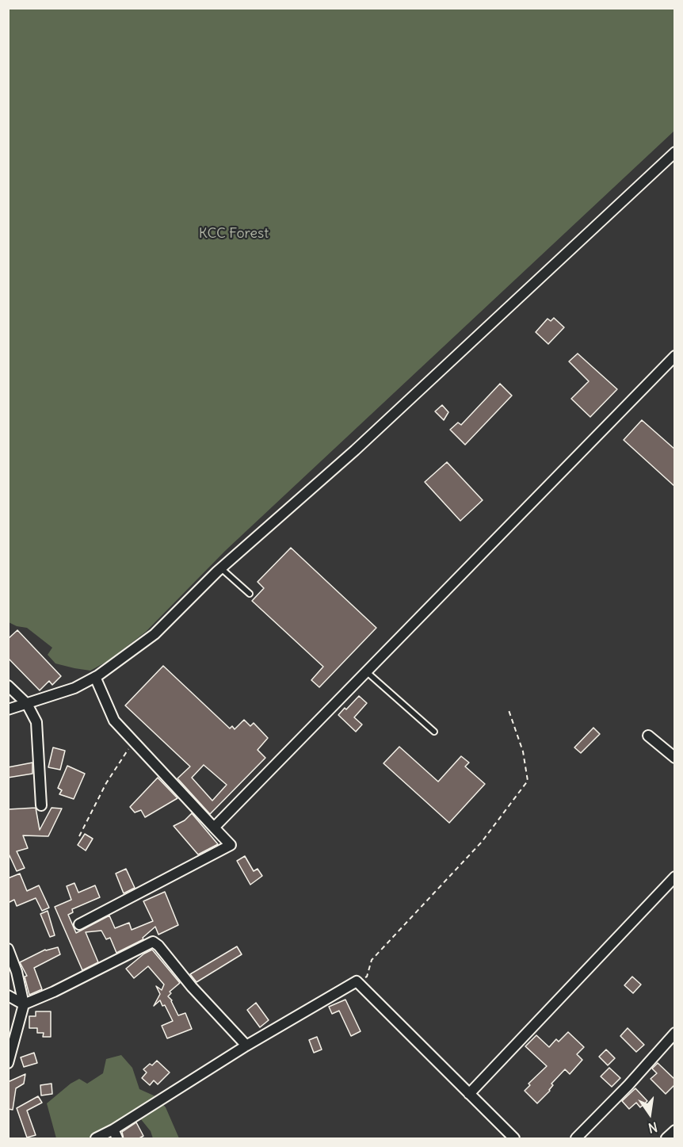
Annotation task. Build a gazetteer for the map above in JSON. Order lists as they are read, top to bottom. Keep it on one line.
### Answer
{"parks":["KCC Forest"],"north":"bottom"}
